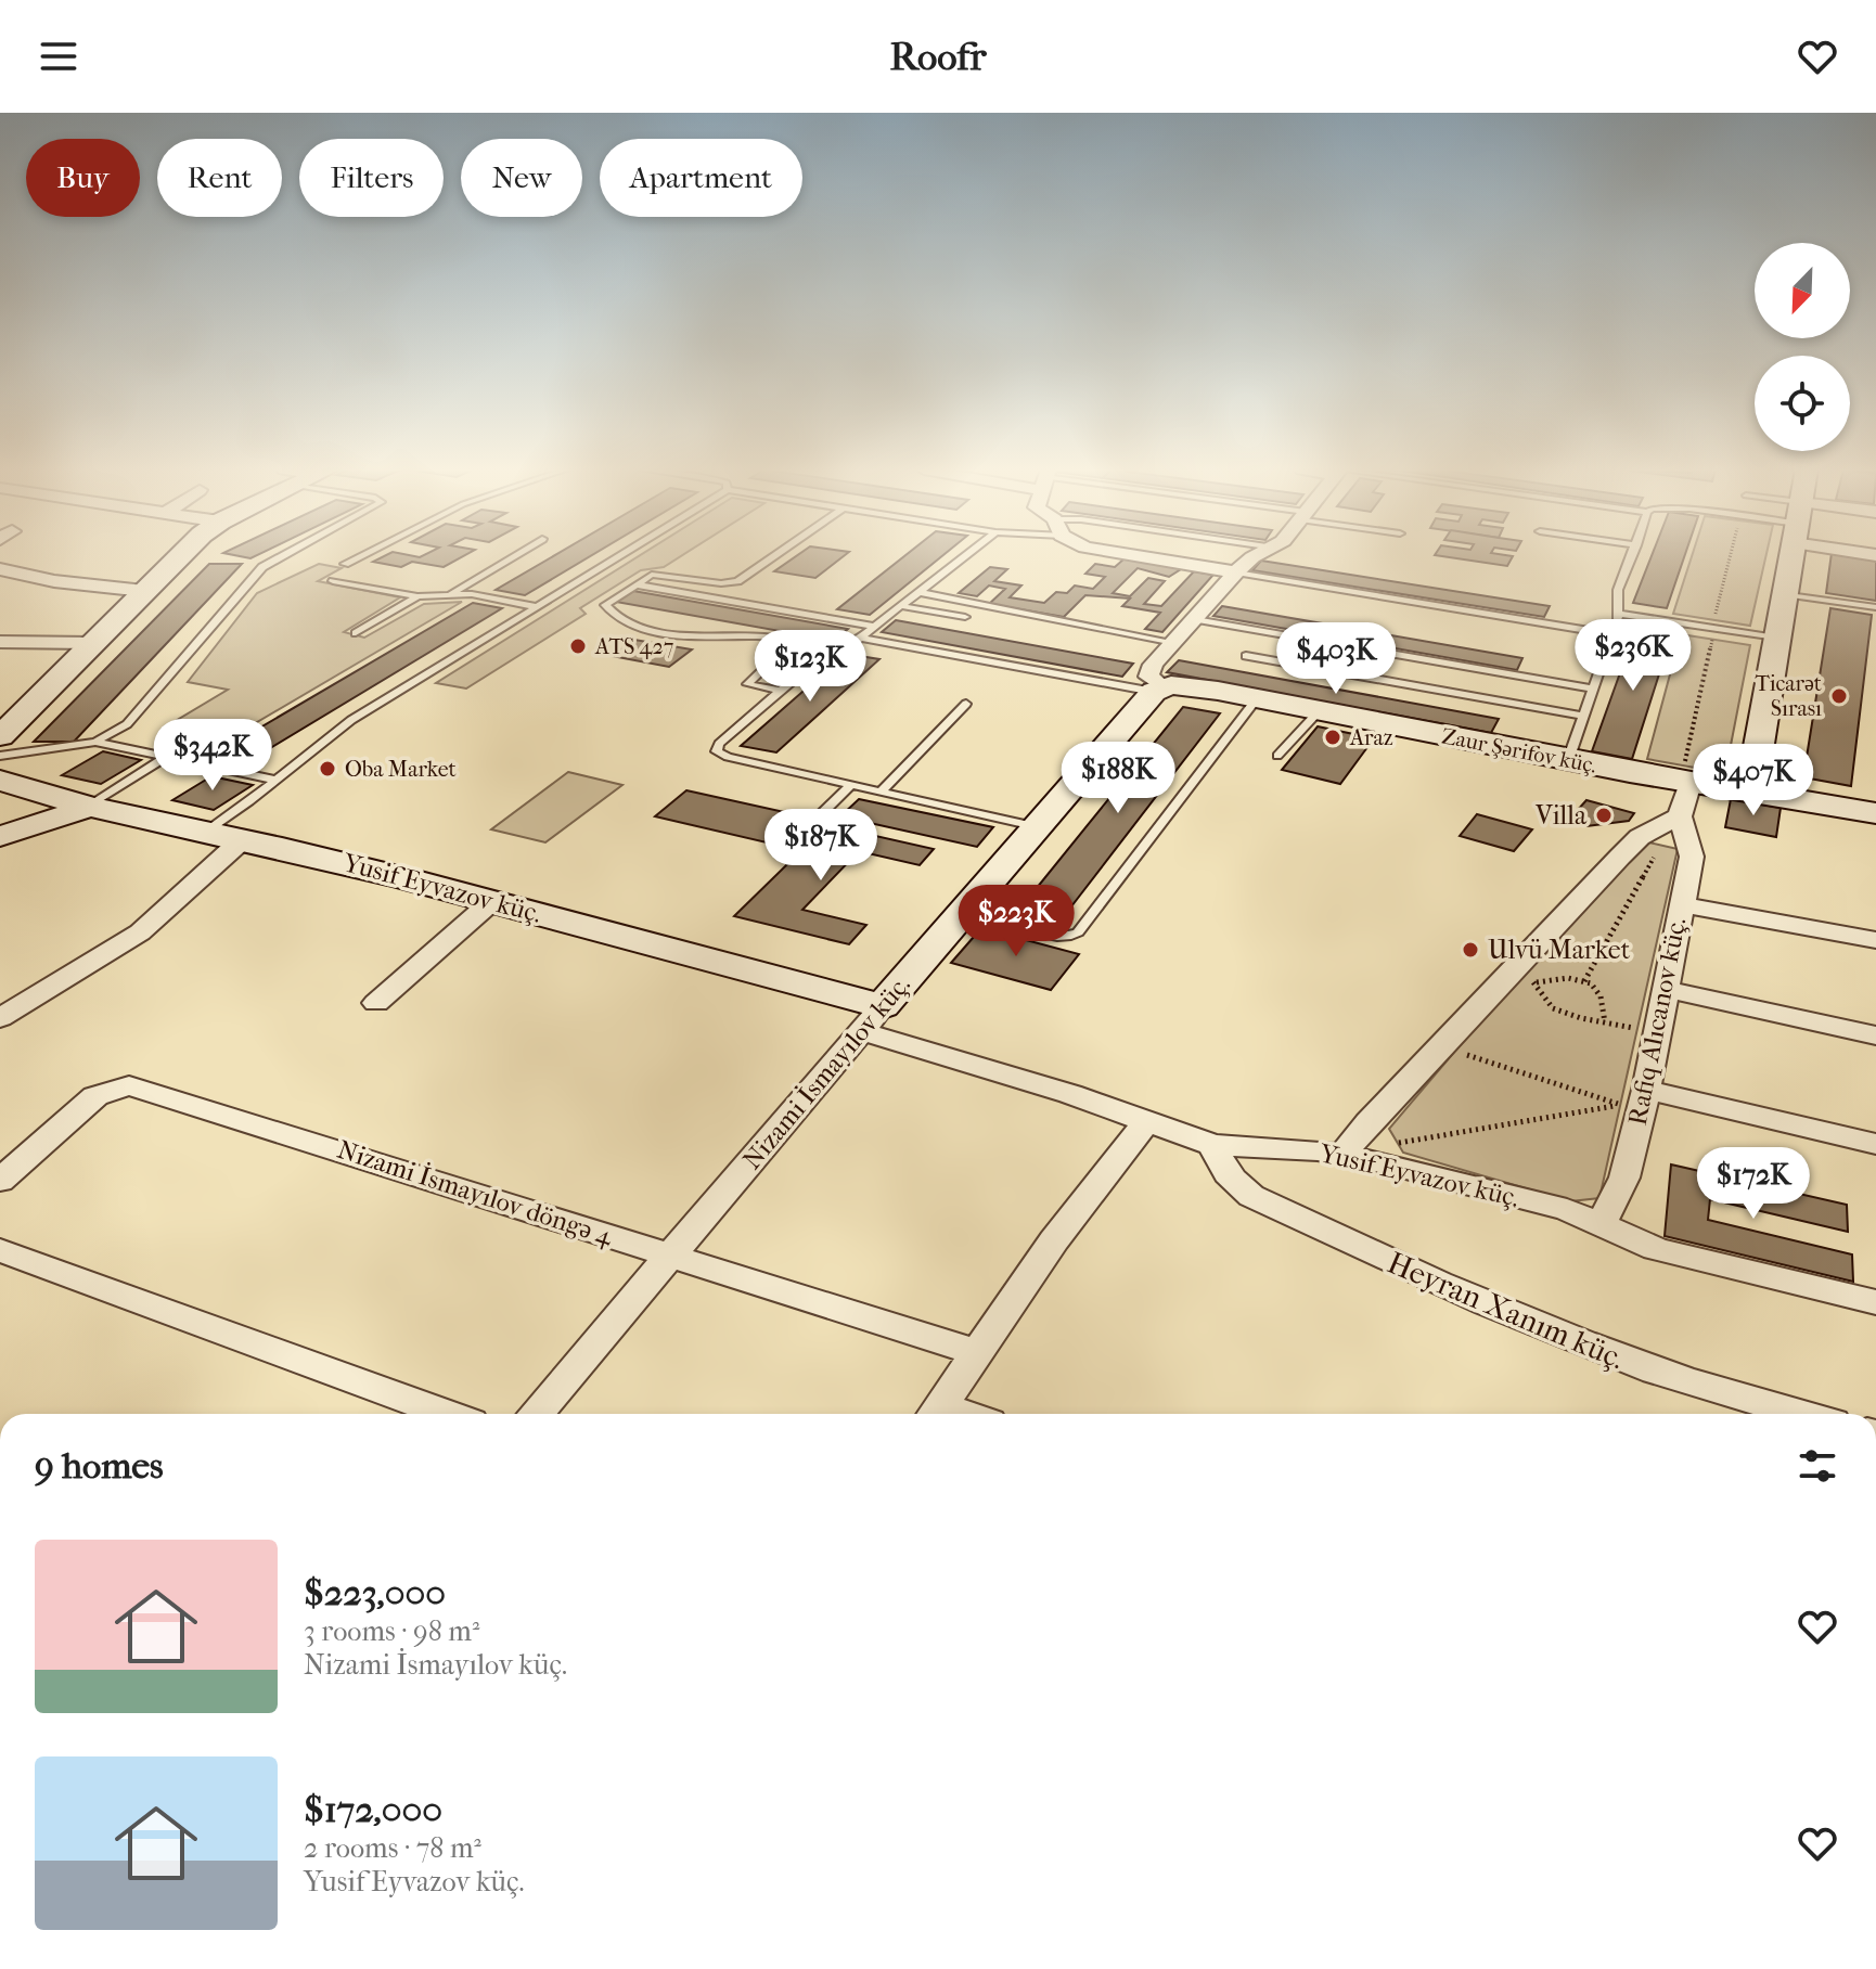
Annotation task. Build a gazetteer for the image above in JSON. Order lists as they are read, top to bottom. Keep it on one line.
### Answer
{"streets":{"street":["Zaur Şərifov küç.","Yusif Eyvazov küç.","Rafiq Alıcanov küç.","Nizami İsmayılov küç.","Nizami İsmayılov döngə 4","Heyran Xanım küç."]},"crossings":[["Zaur Şərifov küç.","Nizami İsmayılov küç."],["Yusif Eyvazov küç.","Rafiq Alıcanov küç."],["Yusif Eyvazov küç.","Nizami İsmayılov küç."],["Yusif Eyvazov küç.","Heyran Xanım küç."],["Nizami İsmayılov küç.","Nizami İsmayılov döngə 4"]],"places":["ATS 427","Ticarət Sırası","Araz","Oba Market","Villa","Ulvü Market"],"north":"bottom left","page":{"header":"Roofr","chip":["Buy","Rent","Filters","New","Apartment"],"price":["$236K","$403K","$123K","$342K","$188K","$407K","$187K","$223K","$172K"],"heading":"9 homes","list":[{"name":"$223,000","note":"3 rooms · 98 m² · Nizami İsmayılov küç."},{"name":"$172,000","note":"2 rooms · 78 m² · Yusif Eyvazov küç."}]}}
